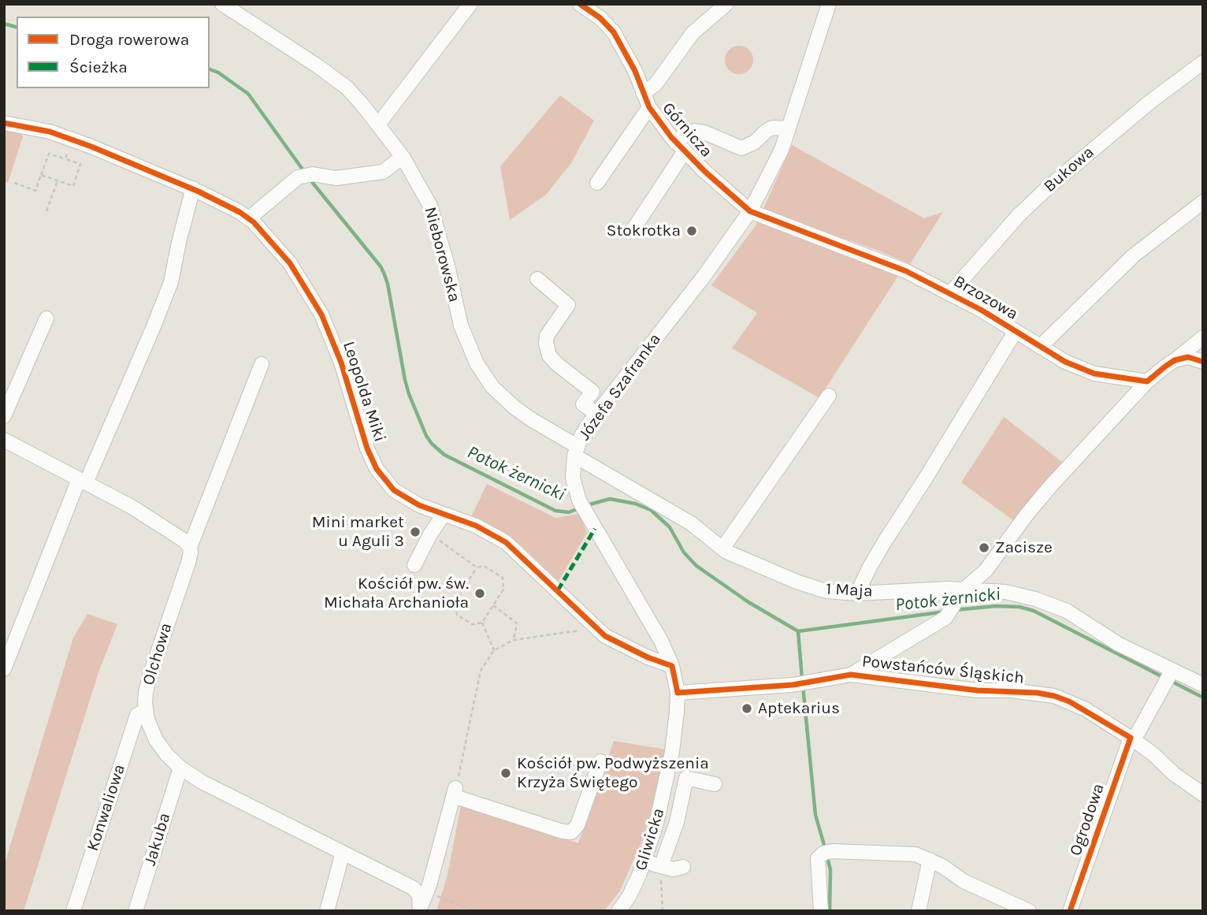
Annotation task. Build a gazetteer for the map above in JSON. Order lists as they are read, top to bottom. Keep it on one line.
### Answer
{"streets":{"street":["Górnicza","Bukowa","Nieborowska","Brzozowa","Józefa Szafranka","Leopolda Miki","1 Maja","Olchowa","Powstańców Śląskich","Konwaliowa","Ogrodowa","Jakuba","Gliwicka"]},"crossings":[["Górnicza","Brzozowa"],["Górnicza","Józefa Szafranka"],["Bukowa","Brzozowa"],["Nieborowska","Józefa Szafranka"],["Nieborowska","1 Maja"],["Brzozowa","Józefa Szafranka"],["Józefa Szafranka","Leopolda Miki"],["Józefa Szafranka","1 Maja"],["Józefa Szafranka","Gliwicka"],["Leopolda Miki","Gliwicka"],["1 Maja","Ogrodowa"],["Olchowa","Konwaliowa"],["Olchowa","Jakuba"],["Powstańców Śląskich","Ogrodowa"],["Powstańców Śląskich","Gliwicka"]],"water":["Potok żernicki"],"places":["Stokrotka","Mini market u Aguli 3","Zacisze","Kościół pw. św. Michała Archanioła","Aptekarius","Kościół pw. Podwyższenia Krzyża Świętego"],"legend":["Droga rowerowa","Ścieżka"]}
